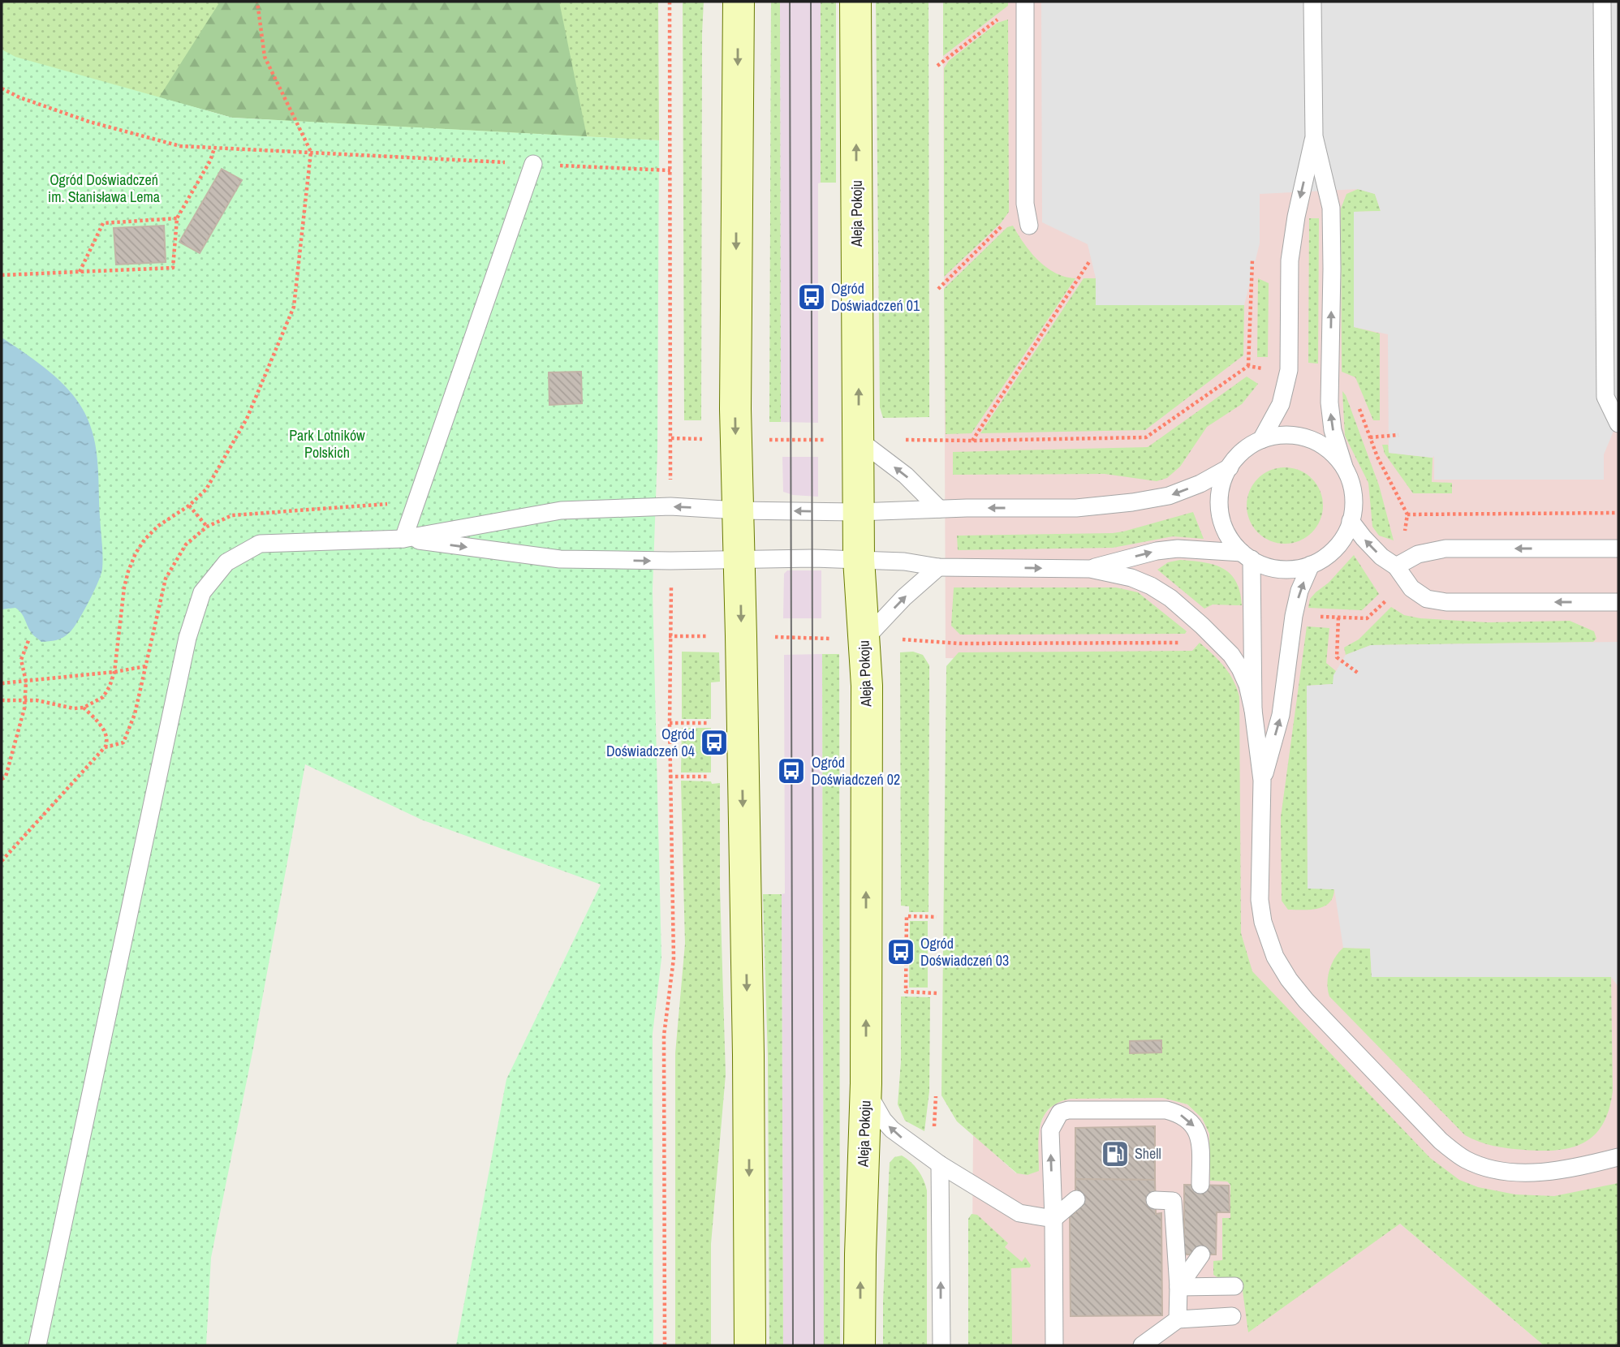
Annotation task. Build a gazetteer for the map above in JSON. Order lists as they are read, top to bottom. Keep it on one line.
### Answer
{"streets":{"main road":["Aleja Pokoju"]},"parks":["Ogród Doświadczeń im. Stanisława Lema","Park Lotników Polskich"],"places":{"bus stop":["Ogród Doświadczeń 01","Ogród Doświadczeń 04","Ogród Doświadczeń 02","Ogród Doświadczeń 03"],"fuel station":["Shell"]}}
